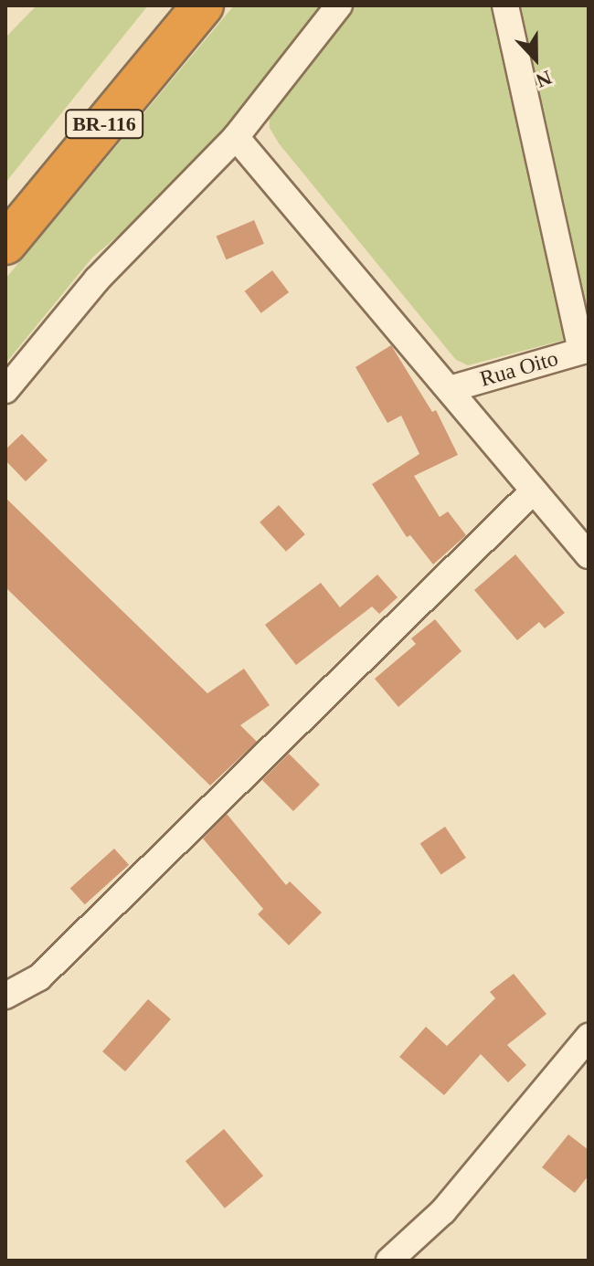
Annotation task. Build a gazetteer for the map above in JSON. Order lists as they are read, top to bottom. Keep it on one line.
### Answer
{"streets":{"highway":["BR-116"],"street":["Rua Oito"]},"north":"bottom"}
